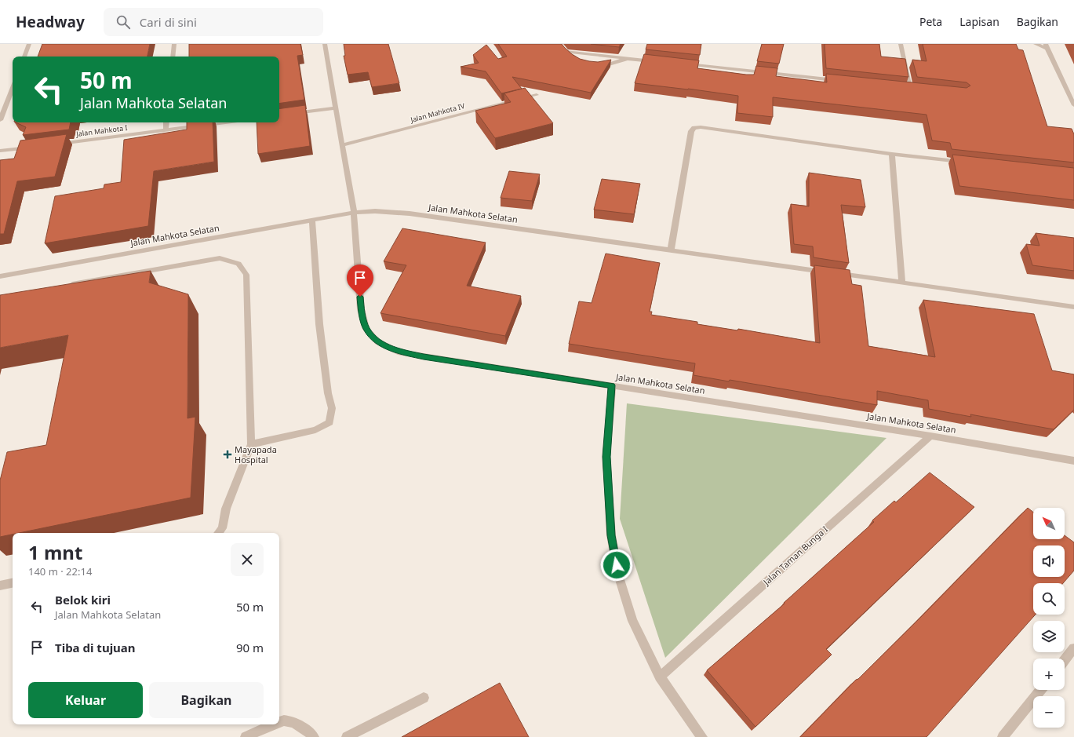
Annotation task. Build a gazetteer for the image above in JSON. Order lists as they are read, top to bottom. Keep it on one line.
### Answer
{"streets":{"street":["Jalan Mahkota IV","Jalan Mahkota I","Jalan Mahkota Selatan","Jalan Taman Bunga I"]},"crossings":[["Jalan Mahkota IV","Jalan Mahkota Selatan"],["Jalan Mahkota Selatan","Jalan Taman Bunga I"]],"places":{"health":["Mayapada Hospital"]},"north":"top left","page":{"header":"Headway","search":"Cari di sini","nav":["Peta","Lapisan","Bagikan"],"turn":["50 m","Jalan Mahkota Selatan"],"map_buttons":["+","−"],"heading":["1 mnt","140 m · 22:14"],"list":[{"name":"Belok kiri","note":"Jalan Mahkota Selatan","value":"50 m"},{"name":"Tiba di tujuan","value":"90 m"}],"buttons":["Keluar","Bagikan"]}}
